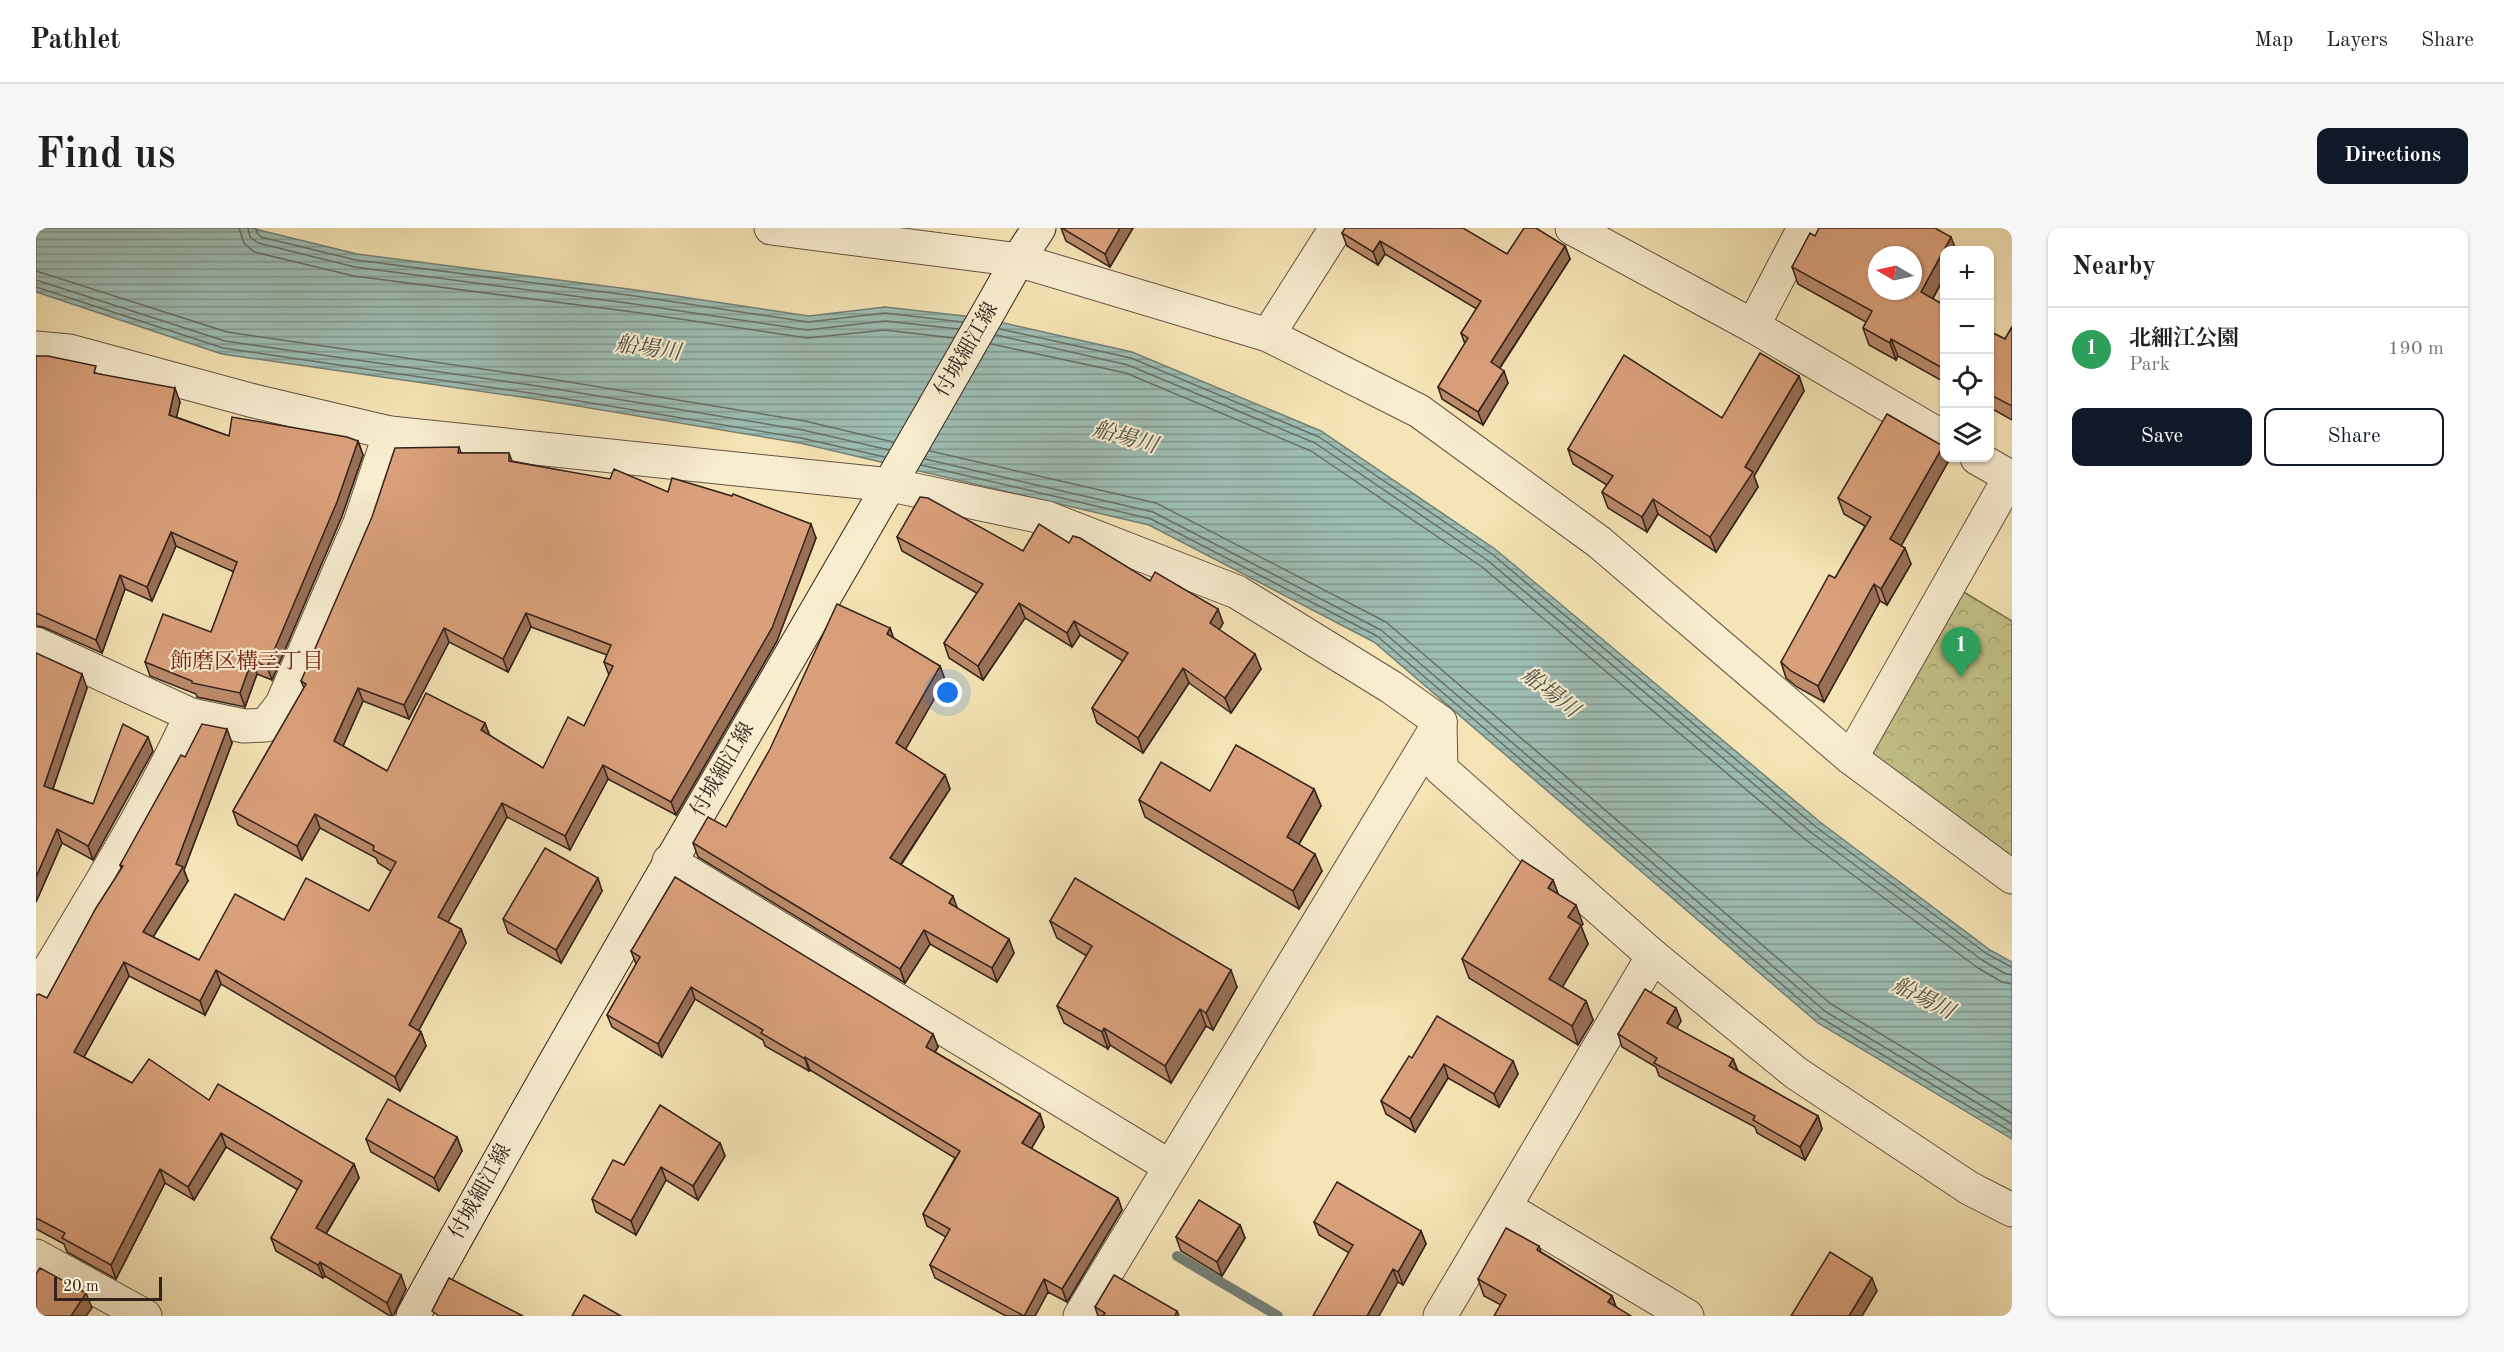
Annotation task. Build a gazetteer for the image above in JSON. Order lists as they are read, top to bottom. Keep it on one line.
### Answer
{"streets":{"street":["付城細江線"]},"districts":["飾磨区構三丁目"],"water":["船場川"],"scale_bar":"20 m","north":"left","page":{"header":"Pathlet","nav":["Map","Layers","Share"],"buttons":["Directions",["Save","Share"]],"title":"Find us","heading":"Nearby","map_buttons":["+","−"],"list":[{"mark":"1","name":"北細江公園","note":"Park","value":"190 m"}],"pins":"1","scale":"20 m"}}
